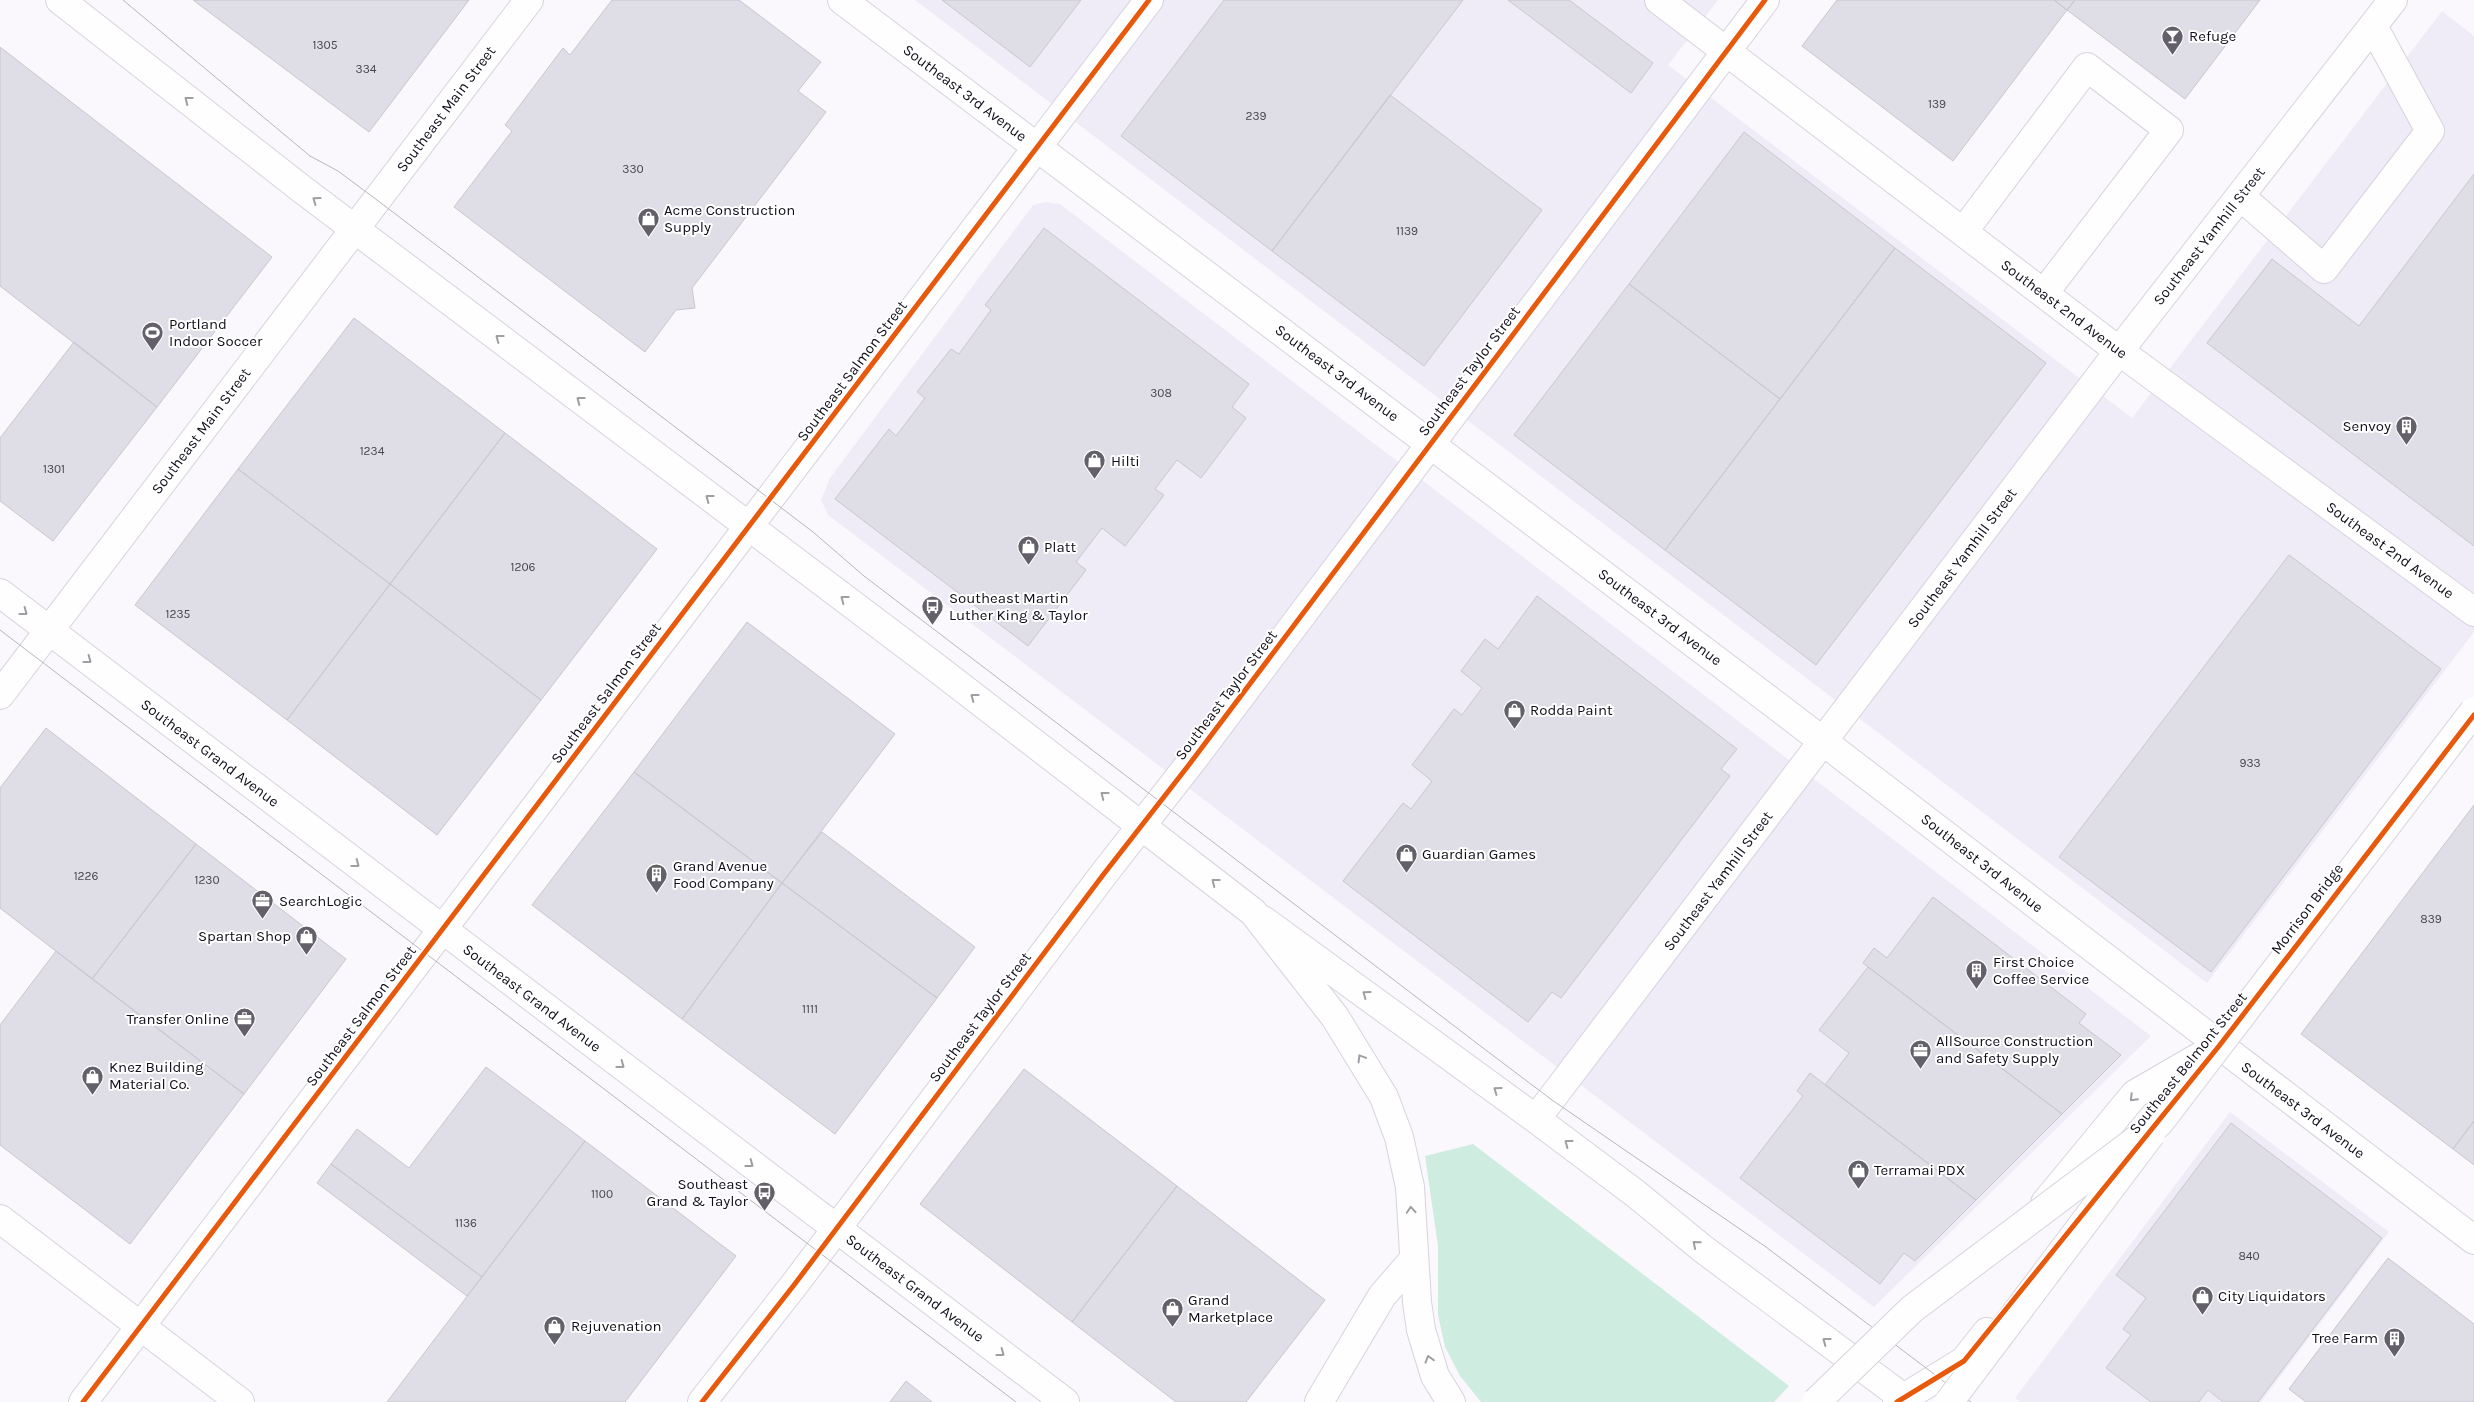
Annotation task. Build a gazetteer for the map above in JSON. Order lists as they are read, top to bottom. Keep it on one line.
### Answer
{"streets":{"main road":["Southeast 3rd Avenue","Southeast Main Street","Southeast Yamhill Street","Southeast 2nd Avenue","Southeast Salmon Street","Southeast Taylor Street","Southeast Grand Avenue","Morrison Bridge","Southeast Belmont Street"]},"crossings":[["Southeast 3rd Avenue","Southeast Yamhill Street"],["Southeast 3rd Avenue","Southeast Salmon Street"],["Southeast 3rd Avenue","Southeast Taylor Street"],["Southeast 3rd Avenue","Southeast Belmont Street"],["Southeast Main Street","Southeast Grand Avenue"],["Southeast Yamhill Street","Southeast 2nd Avenue"],["Southeast 2nd Avenue","Southeast Taylor Street"],["Southeast Salmon Street","Southeast Grand Avenue"],["Southeast Taylor Street","Southeast Grand Avenue"]],"one_way":["Southeast Grand Avenue"],"places":{"bar":["Refuge"],"shop":["Acme Construction Supply","Hilti","Platt","Rodda Paint","Guardian Games","Spartan Shop","Knez Building Material Co.","Terramai PDX","City Liquidators","Grand Marketplace","Rejuvenation"],"sports":["Portland Indoor Soccer"],"building":["Senvoy","Grand Avenue Food Company","First Choice Coffee Service","Tree Farm"],"bus stop":["Southeast Martin Luther King & Taylor","Southeast Grand & Taylor"],"office":["SearchLogic","Transfer Online","AllSource Construction and Safety Supply"]},"house_numbers":["1305","334","139","239","330","1139","308","1234","1301","1206","1235","933","1226","1230","839","1111","1100","1136","840"]}
